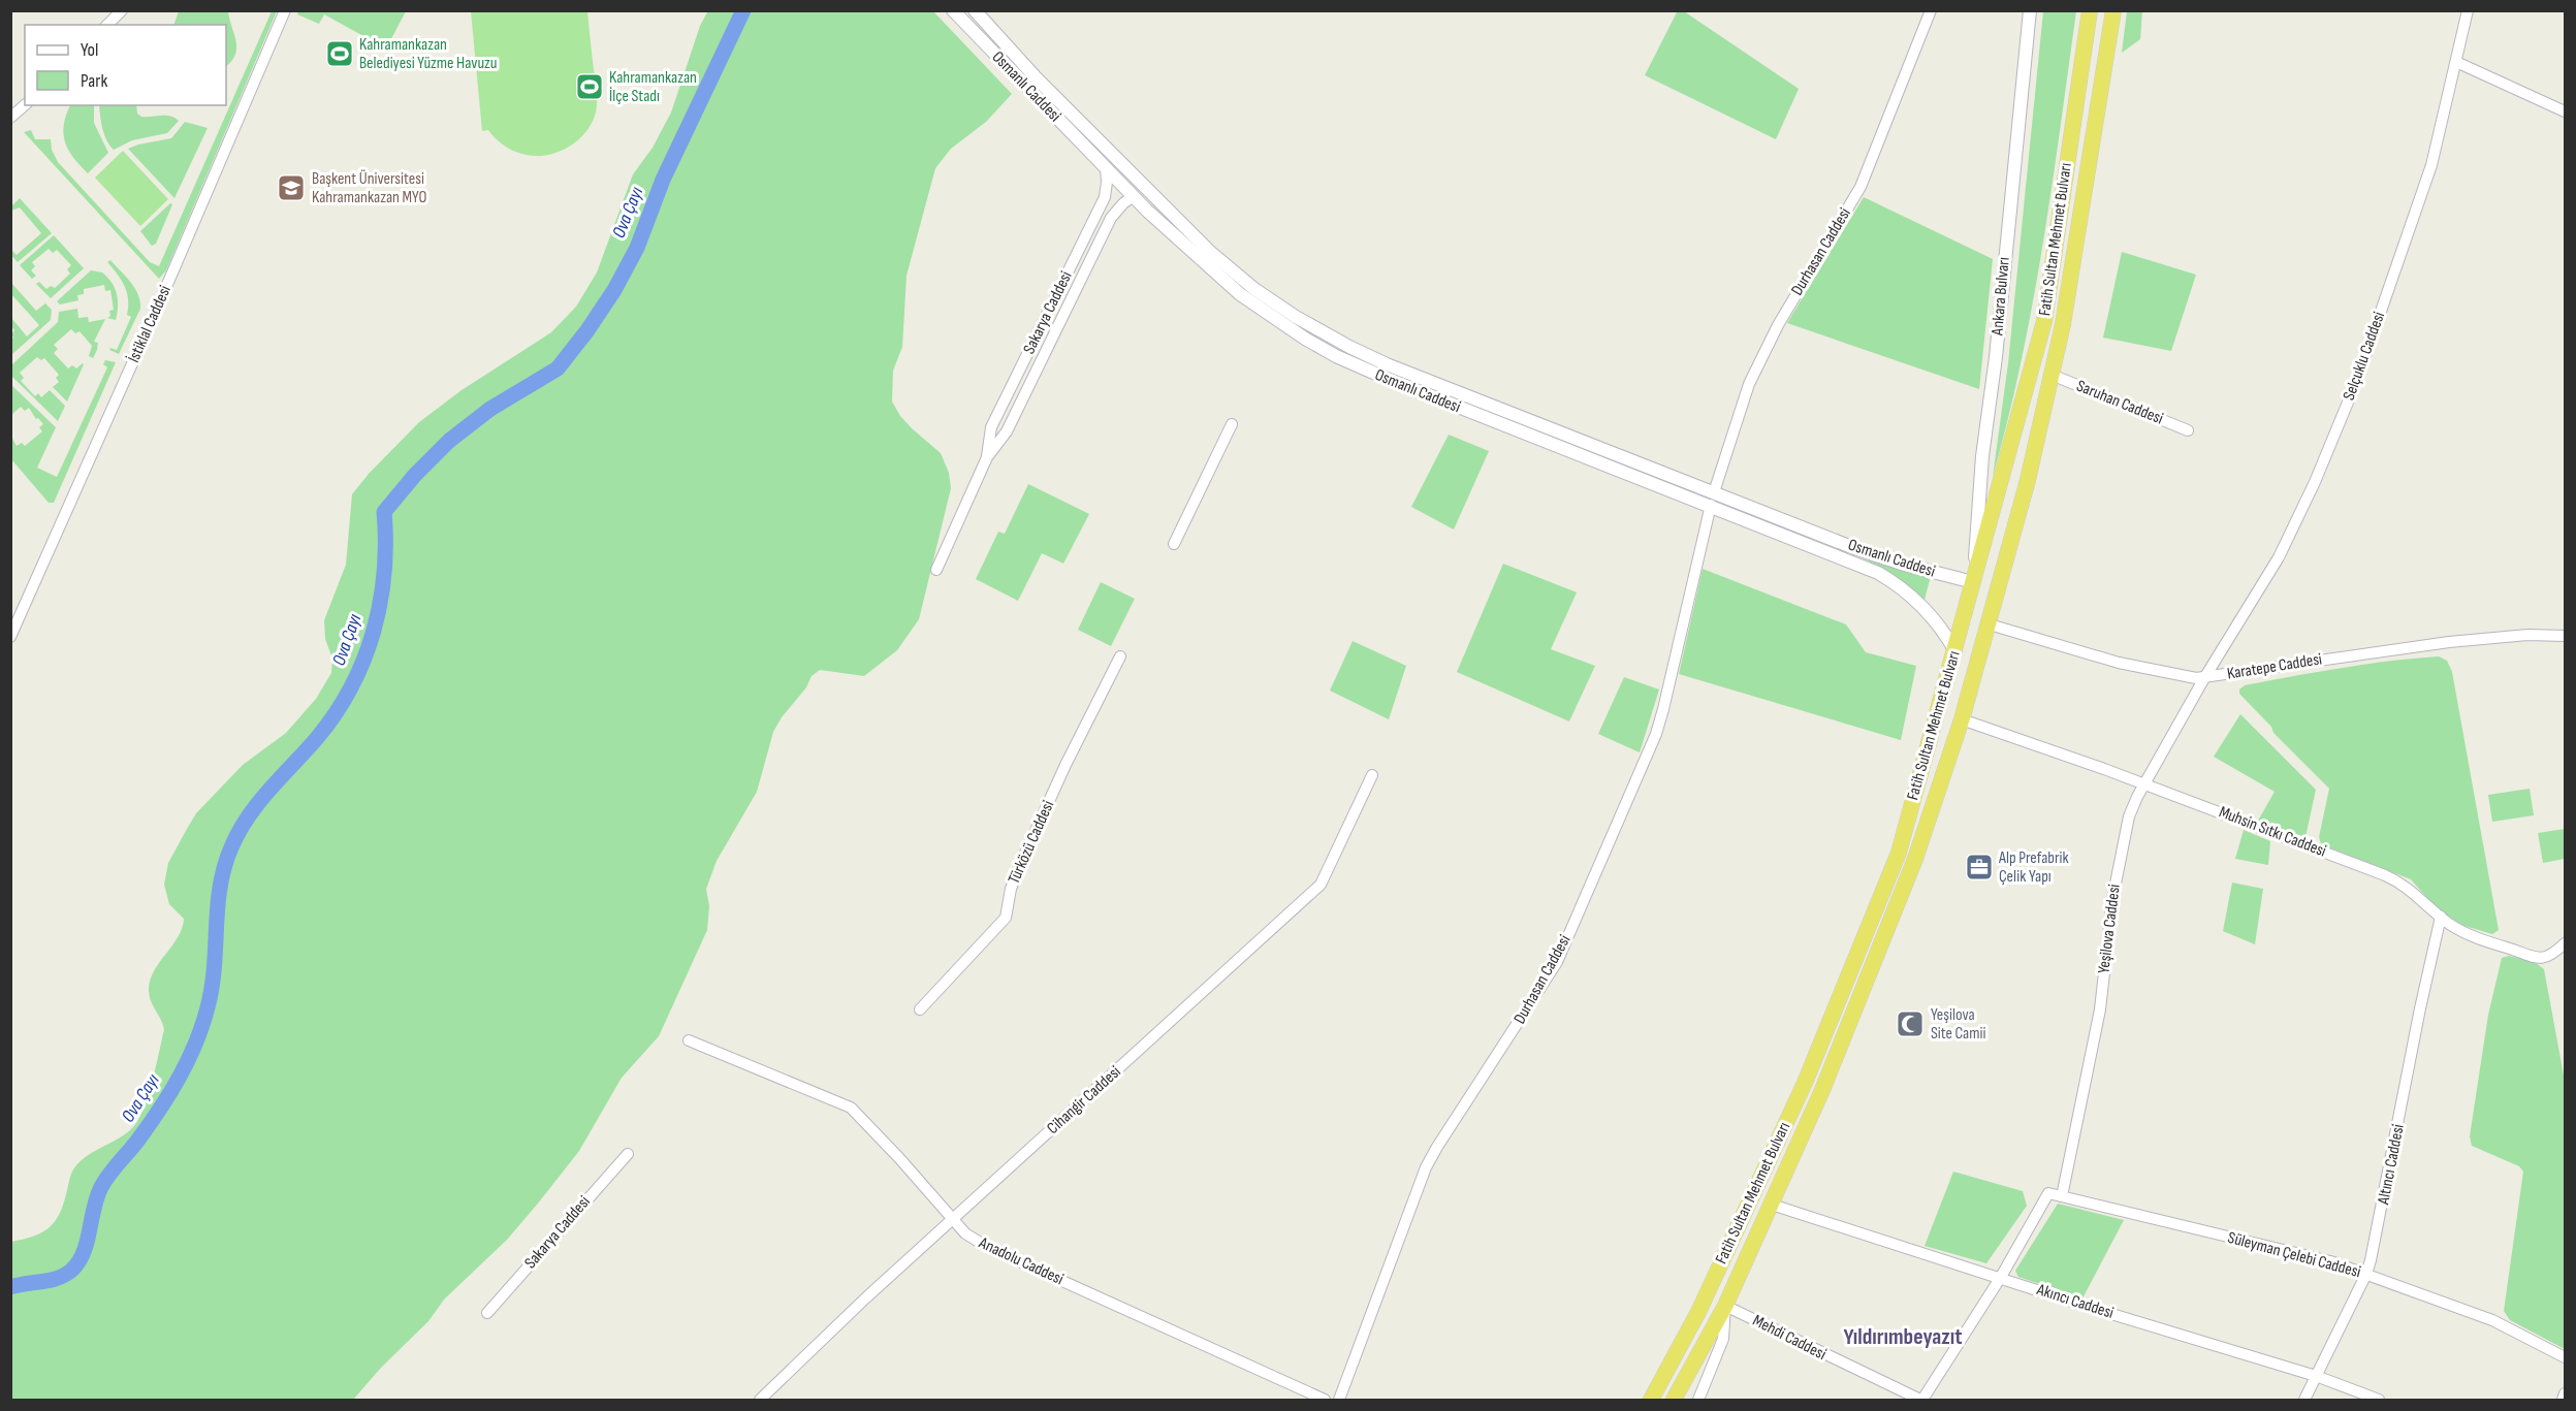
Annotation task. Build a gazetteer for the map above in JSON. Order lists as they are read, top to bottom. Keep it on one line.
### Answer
{"streets":{"highway":["Fatih Sultan Mehmet Bulvarı"],"main road":["Osmanlı Caddesi","Ankara Bulvarı"],"street":["Durhasan Caddesi","Sakarya Caddesi","İstiklal Caddesi","Selçuklu Caddesi","Saruhan Caddesi","Karatepe Caddesi","Muhsin Sıtkı Caddesi","Türközü Caddesi","Yeşilova Caddesi","Cihangir Caddesi","Altıncı Caddesi","Süleyman Çelebi Caddesi","Anadolu Caddesi","Akıncı Caddesi","Mehdi Caddesi"]},"crossings":[["Osmanlı Caddesi","Fatih Sultan Mehmet Bulvarı"],["Osmanlı Caddesi","Durhasan Caddesi"],["Osmanlı Caddesi","Ankara Bulvarı"],["Osmanlı Caddesi","Sakarya Caddesi"],["Fatih Sultan Mehmet Bulvarı","Ankara Bulvarı"],["Fatih Sultan Mehmet Bulvarı","Saruhan Caddesi"],["Fatih Sultan Mehmet Bulvarı","Karatepe Caddesi"],["Fatih Sultan Mehmet Bulvarı","Muhsin Sıtkı Caddesi"],["Fatih Sultan Mehmet Bulvarı","Akıncı Caddesi"],["Fatih Sultan Mehmet Bulvarı","Mehdi Caddesi"],["Selçuklu Caddesi","Karatepe Caddesi"],["Selçuklu Caddesi","Yeşilova Caddesi"],["Karatepe Caddesi","Yeşilova Caddesi"],["Muhsin Sıtkı Caddesi","Yeşilova Caddesi"],["Muhsin Sıtkı Caddesi","Altıncı Caddesi"],["Yeşilova Caddesi","Süleyman Çelebi Caddesi"],["Cihangir Caddesi","Anadolu Caddesi"],["Altıncı Caddesi","Süleyman Çelebi Caddesi"],["Altıncı Caddesi","Akıncı Caddesi"],["Süleyman Çelebi Caddesi","Akıncı Caddesi"]],"districts":["Yıldırımbeyazıt"],"water":["Ova Çayı"],"places":{"sports":["Kahramankazan Belediyesi Yüzme Havuzu","Kahramankazan İlçe Stadı"],"school or university":["Başkent Üniversitesi Kahramankazan MYO"],"office":["Alp Prefabrik Çelik Yapı"],"mosque":["Yeşilova Site Camii"]},"legend":["Yol","Park"]}
